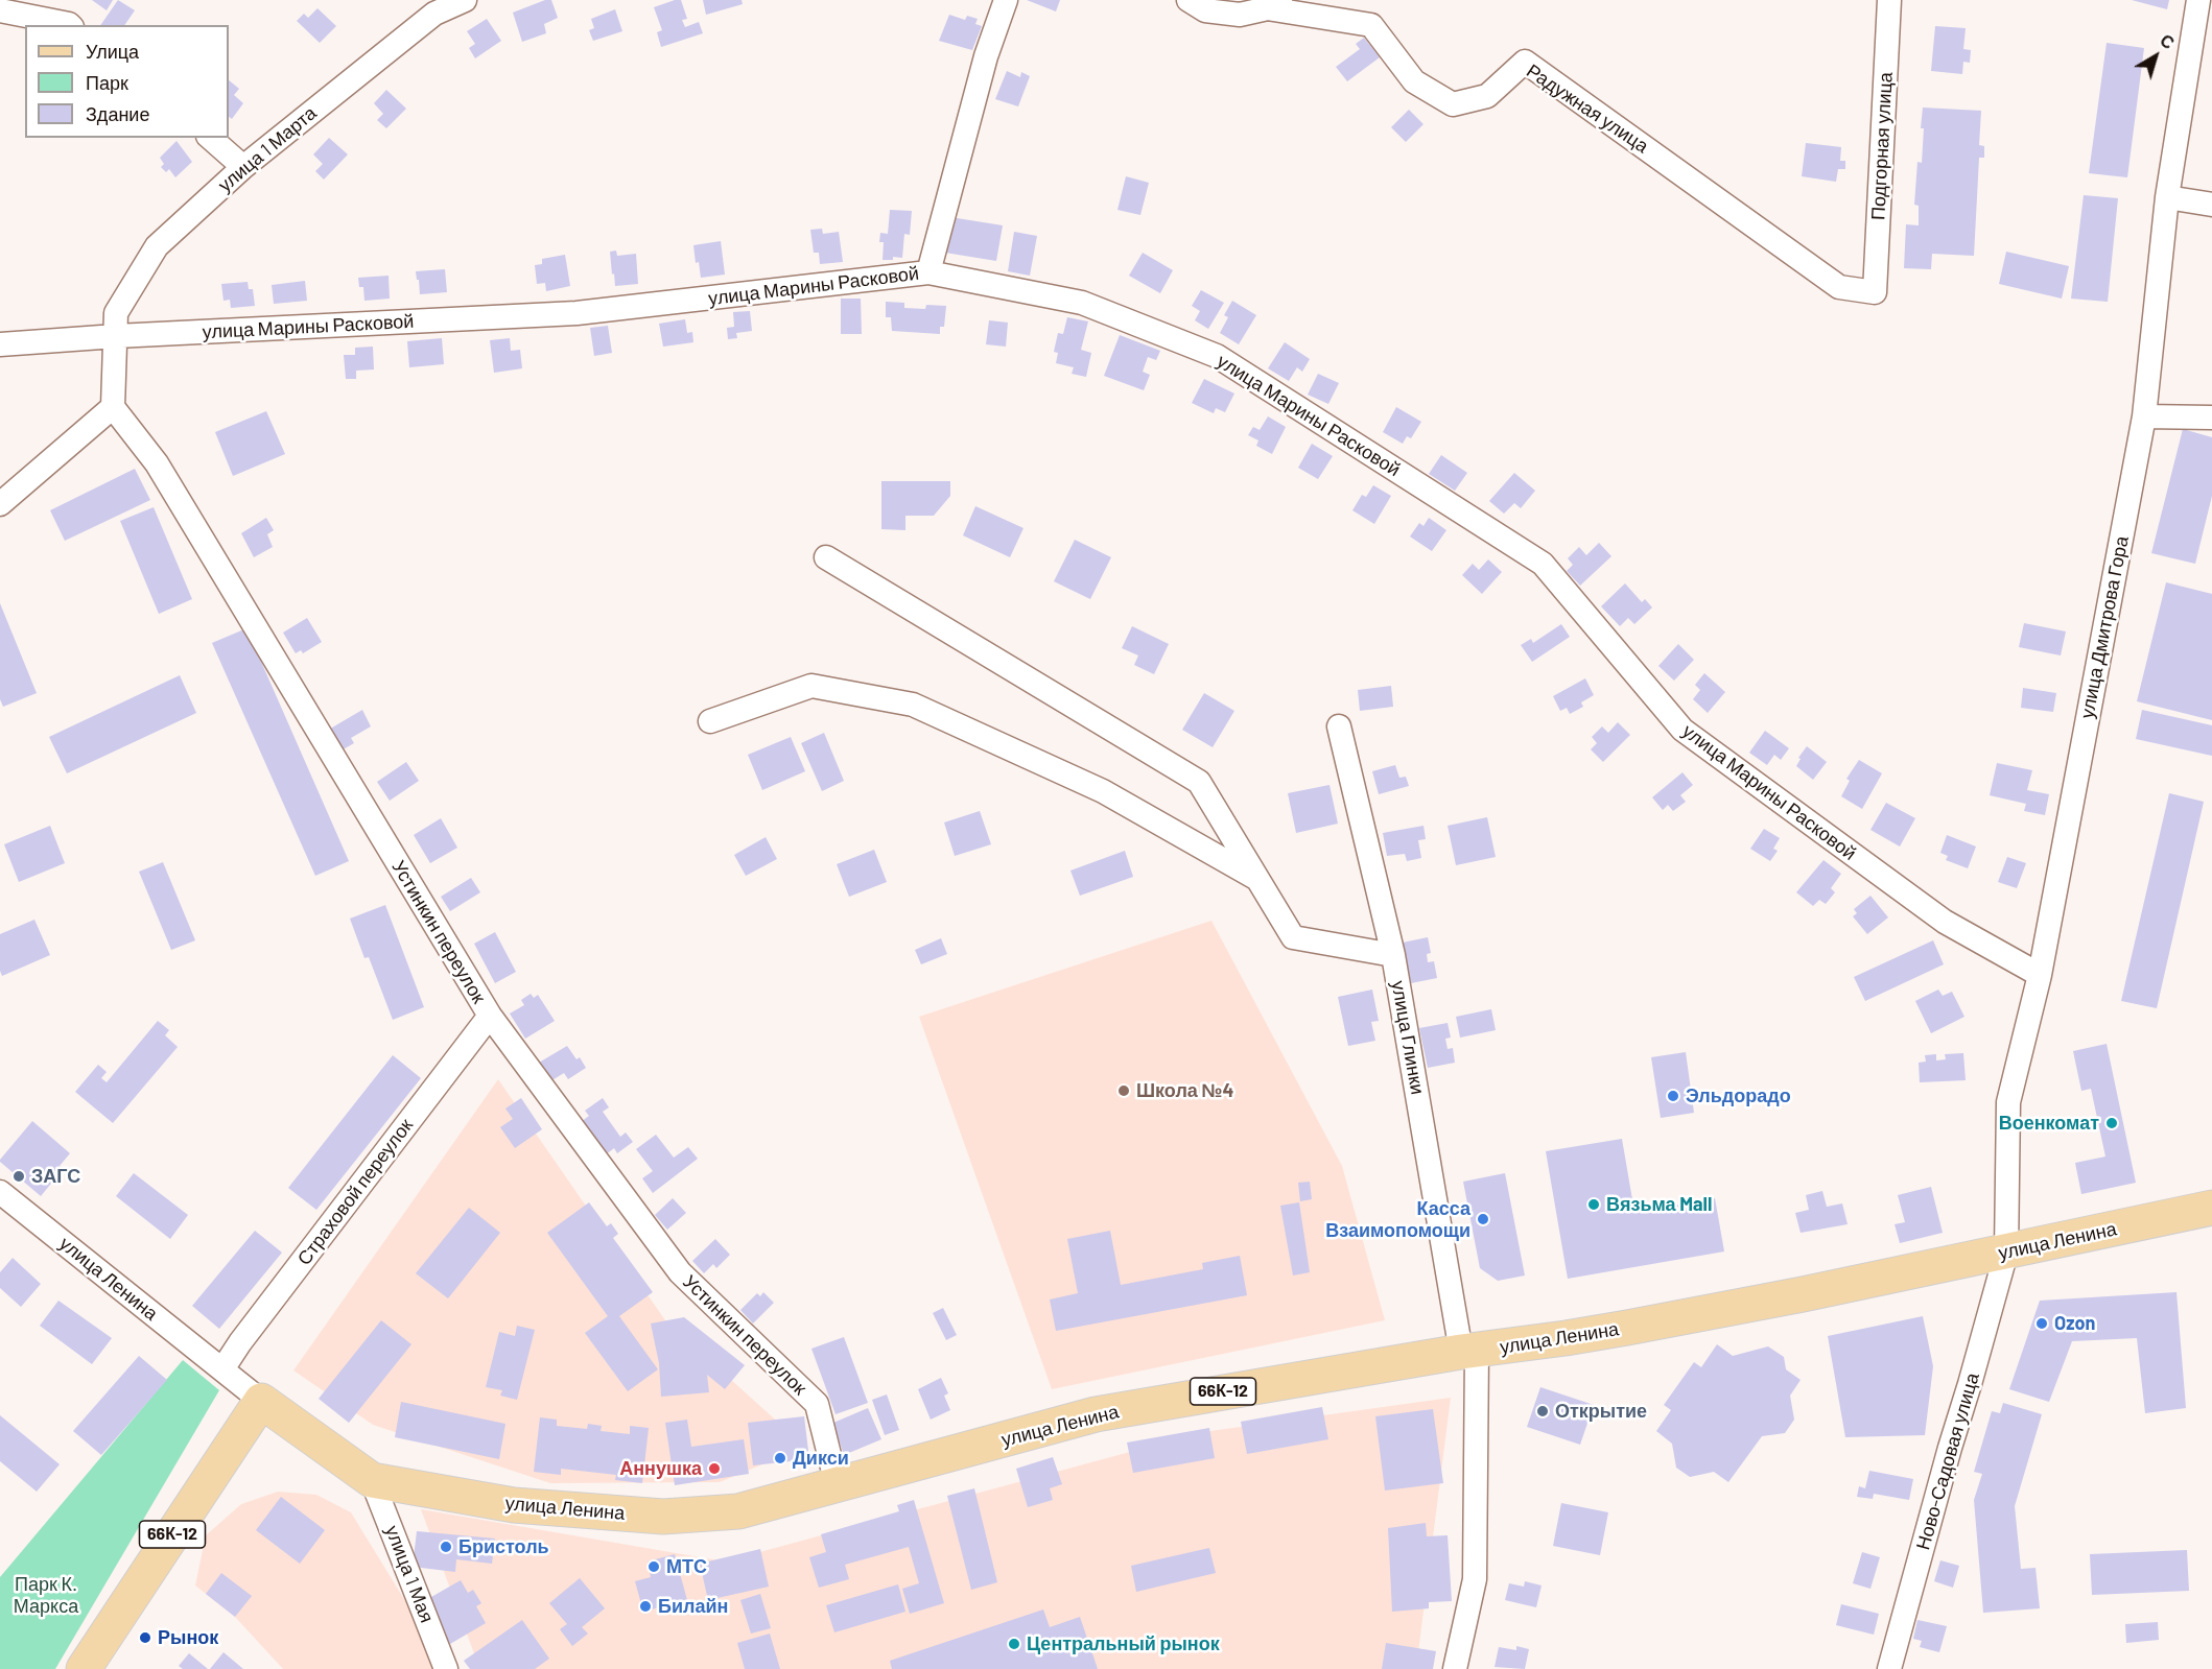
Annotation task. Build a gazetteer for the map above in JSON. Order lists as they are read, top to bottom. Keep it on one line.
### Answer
{"streets":{"main road":["улица Ленина","66К-12"],"street":["Радужная улица","Подгорная улица","улица 1 Марта","улица Марины Расковой","улица Дмитрова Гора","Устинкин переулок","улица Глинки","Страховой переулок","Ново-Садовая улица","улица 1 Мая"]},"crossings":[["Радужная улица","Подгорная улица"],["улица 1 Марта","улица Марины Расковой"],["улица Марины Расковой","улица Дмитрова Гора"],["улица Дмитрова Гора","улица Ленина"],["улица Дмитрова Гора","Ново-Садовая улица"],["Устинкин переулок","Страховой переулок"],["Устинкин переулок","улица Ленина"],["улица Глинки","улица Ленина"],["Страховой переулок","улица Ленина"],["улица Ленина","66К-12"],["улица Ленина","Ново-Садовая улица"],["улица Ленина","улица 1 Мая"]],"parks":["Парк К. Маркса"],"places":["Школа №4","Эльдорадо","Военкомат","ЗАГС","Вязьма Mall","Касса Взаимопомощи","Ozon","Открытие","Дикси","Аннушка","Бристоль","МТС","Билайн","Рынок","Центральный рынок"],"legend":["Улица","Парк","Здание"],"north":"top right"}
